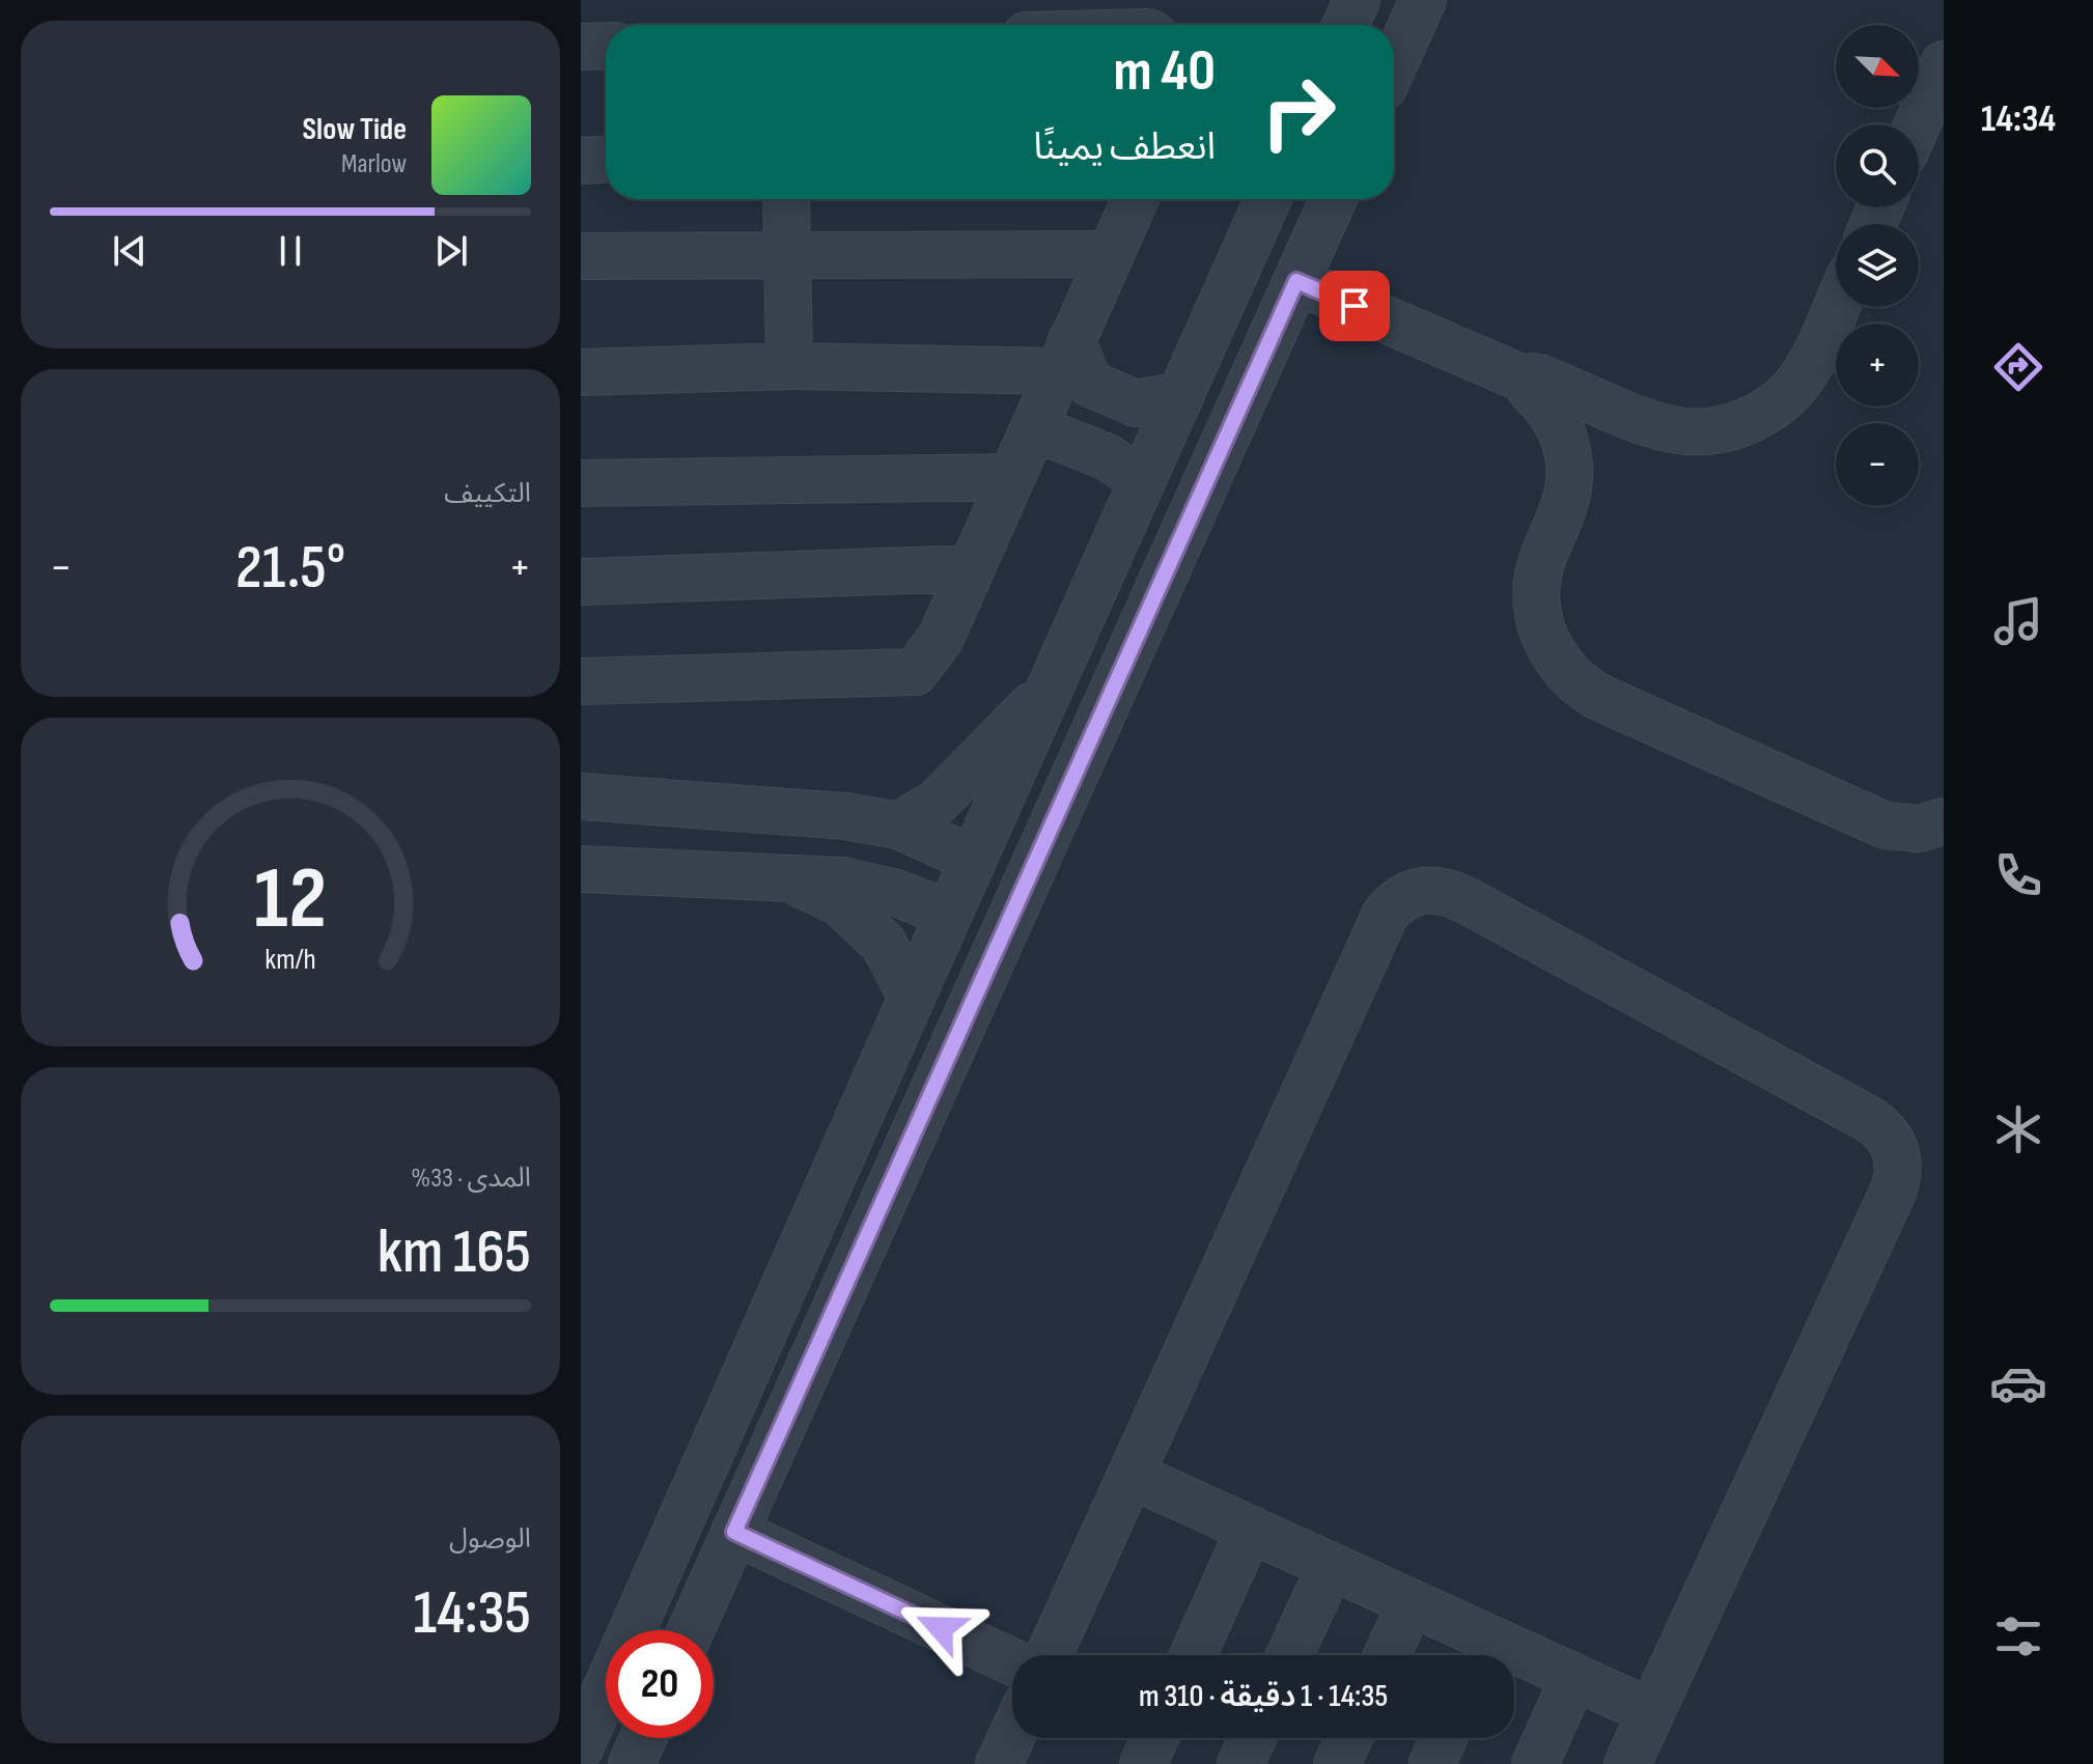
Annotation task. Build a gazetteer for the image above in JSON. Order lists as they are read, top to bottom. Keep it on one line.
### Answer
{"north":"bottom right","page":{"tabs":"14:34","map_buttons":["+","−"],"turn":["40 m","انعطف يمينًا"],"song":["Slow Tide","Marlow"],"tile":["التكييف",["المدى · 33%","165 km"],["الوصول","14:35"]],"heat":["−","21.5°","+"],"limit":"20","trip":"14:35 · 1 دقيقة · 310 m","gauge":["12","km/h"]}}
